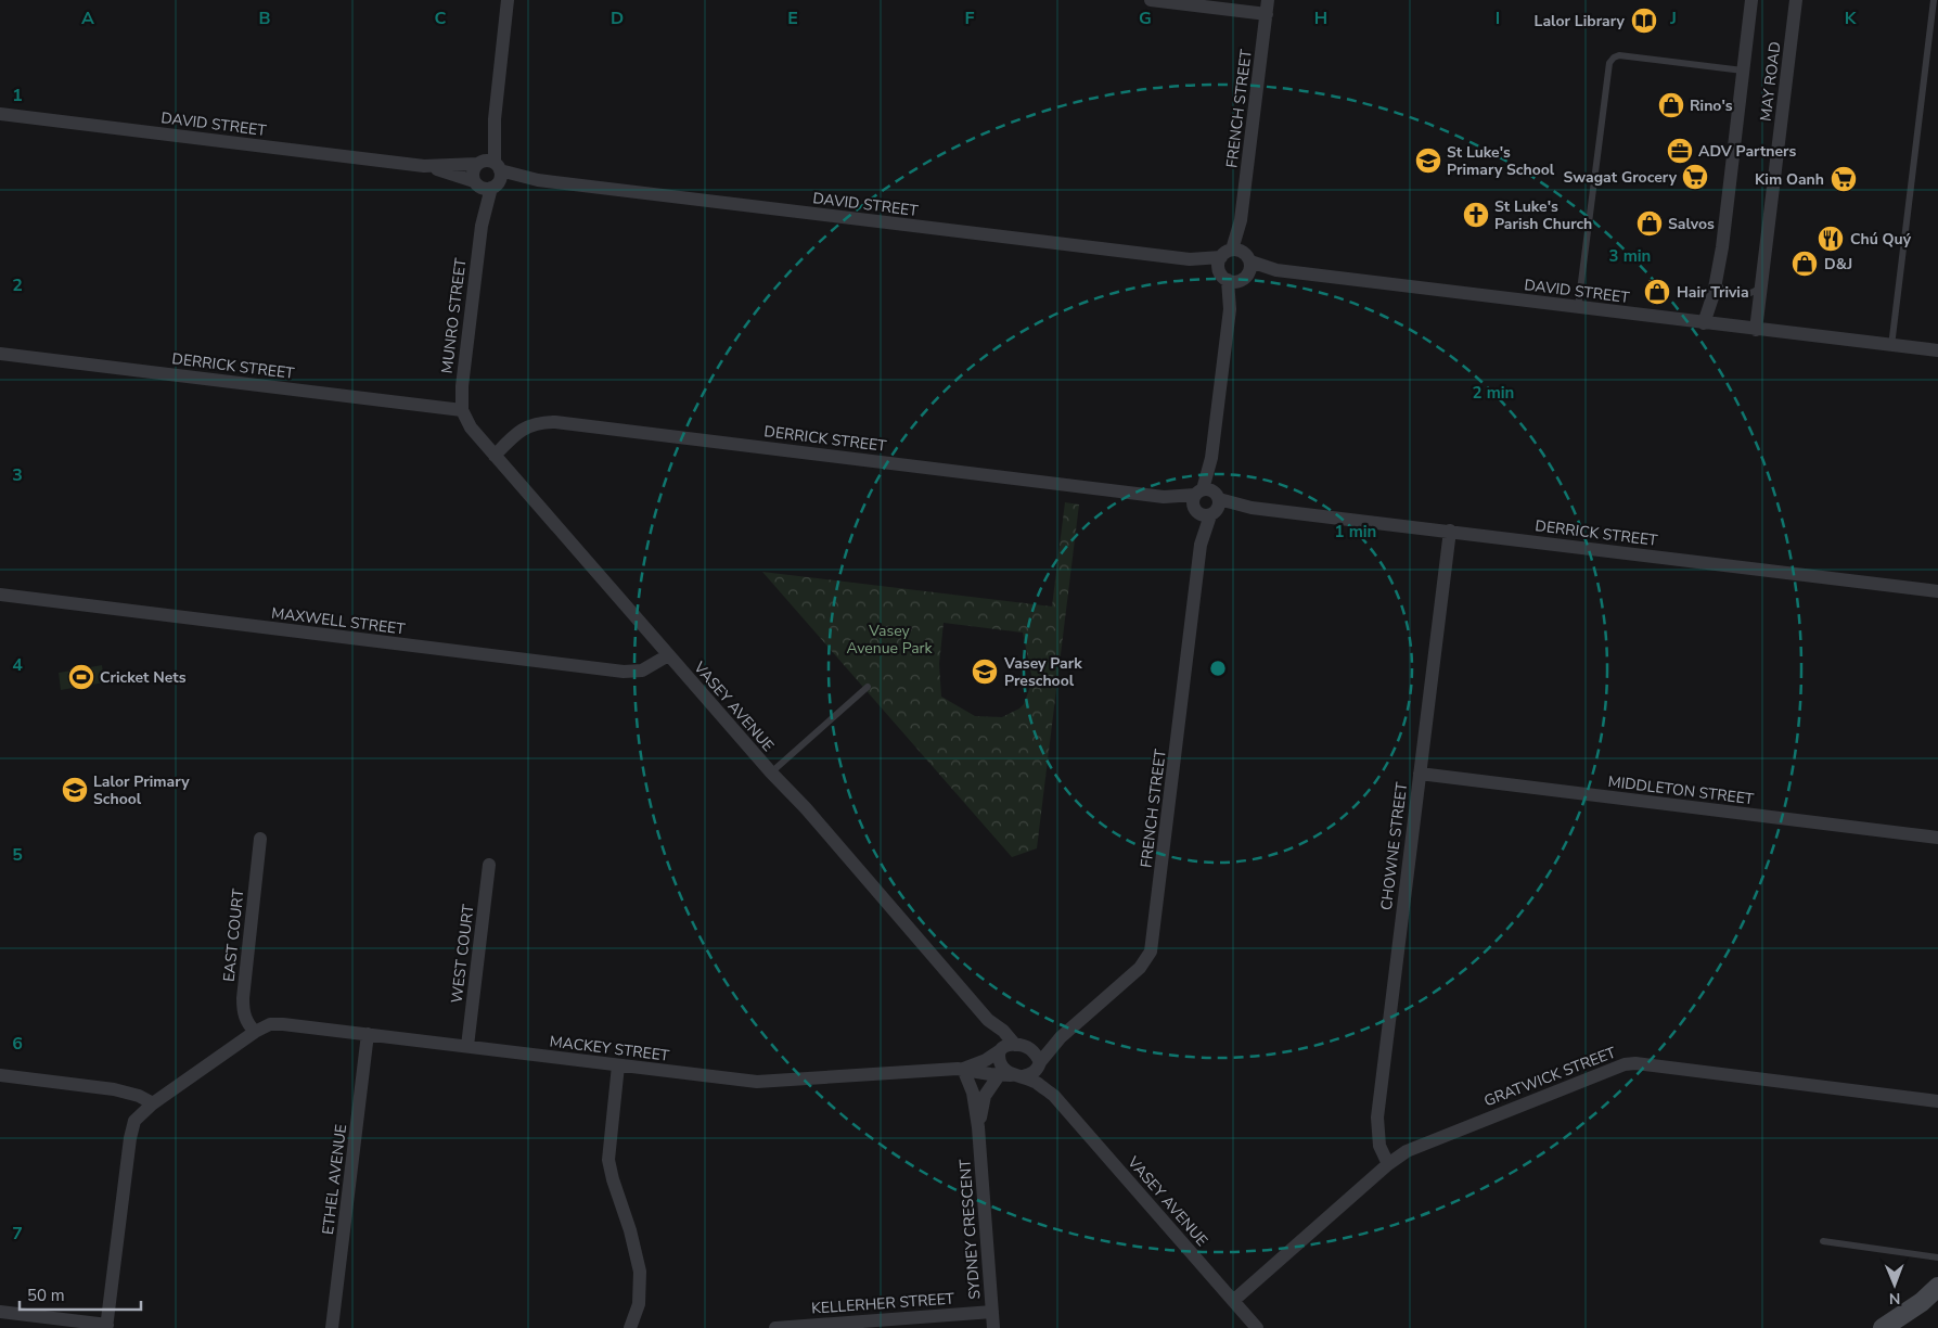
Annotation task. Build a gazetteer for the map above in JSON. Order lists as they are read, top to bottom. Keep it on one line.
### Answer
{"streets":{"street":["MAY ROAD","FRENCH STREET","DAVID STREET","MUNRO STREET","DERRICK STREET","MAXWELL STREET","VASEY AVENUE","MIDDLETON STREET","CHOWNE STREET","EAST COURT","WEST COURT","MACKEY STREET","GRATWICK STREET","ETHEL AVENUE","SYDNEY CRESCENT","KELLERHER STREET"]},"crossings":[["MAY ROAD","DAVID STREET"],["FRENCH STREET","DAVID STREET"],["FRENCH STREET","DERRICK STREET"],["FRENCH STREET","VASEY AVENUE"],["FRENCH STREET","MACKEY STREET"],["FRENCH STREET","SYDNEY CRESCENT"],["DAVID STREET","MUNRO STREET"],["MUNRO STREET","DERRICK STREET"],["MUNRO STREET","VASEY AVENUE"],["DERRICK STREET","VASEY AVENUE"],["DERRICK STREET","CHOWNE STREET"],["MAXWELL STREET","VASEY AVENUE"],["VASEY AVENUE","MACKEY STREET"],["VASEY AVENUE","GRATWICK STREET"],["VASEY AVENUE","SYDNEY CRESCENT"],["MIDDLETON STREET","CHOWNE STREET"],["CHOWNE STREET","GRATWICK STREET"],["EAST COURT","MACKEY STREET"],["WEST COURT","MACKEY STREET"],["MACKEY STREET","ETHEL AVENUE"],["MACKEY STREET","SYDNEY CRESCENT"],["SYDNEY CRESCENT","KELLERHER STREET"]],"parks":["Vasey Avenue Park"],"places":{"library":["Lalor Library"],"shop":["Rino's","Salvos","D&J","Hair Trivia"],"office":["ADV Partners"],"school or university":["St Luke's Primary School","Vasey Park Preschool","Lalor Primary School"],"supermarket":["Swagat Grocery","Kim Oanh"],"church":["St Luke's Parish Church"],"restaurant":["Chú Quý"],"sports":["Cricket Nets"]},"scale_bar":"50 m","north":"bottom","grid":{"columns":["A","B","C","D","E","F","G","H","I","J","K"],"rows":["1","2","3","4","5","6","7"]},"rings":["3 min","2 min","1 min"]}
